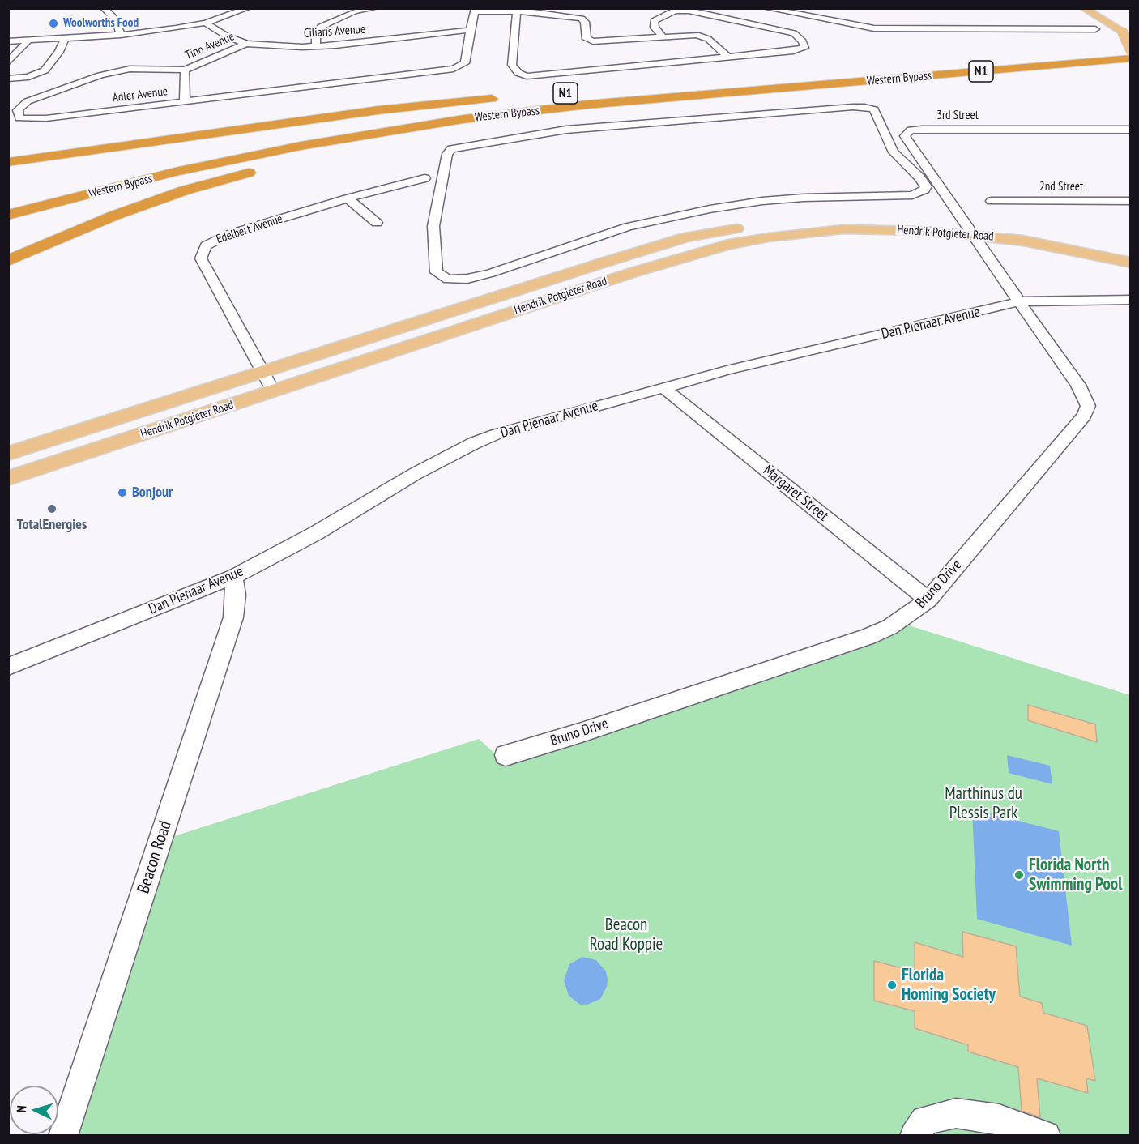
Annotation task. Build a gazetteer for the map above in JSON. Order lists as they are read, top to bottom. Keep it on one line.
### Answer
{"streets":{"highway":["N1","Western Bypass"],"main road":["Hendrik Potgieter Road"],"street":["Ciliaris Avenue","Tino Avenue","Adler Avenue","3rd Street","2nd Street","Edelbert Avenue","Dan Pienaar Avenue","Margaret Street","Bruno Drive","Beacon Road"]},"crossings":[["Ciliaris Avenue","Tino Avenue"],["Ciliaris Avenue","Adler Avenue"],["Tino Avenue","Adler Avenue"],["3rd Street","Hendrik Potgieter Road"],["3rd Street","Bruno Drive"],["Edelbert Avenue","Hendrik Potgieter Road"],["Hendrik Potgieter Road","Bruno Drive"],["Dan Pienaar Avenue","Margaret Street"],["Dan Pienaar Avenue","Bruno Drive"],["Dan Pienaar Avenue","Beacon Road"],["Margaret Street","Bruno Drive"]],"parks":["Marthinus du Plessis Park","Beacon Road Koppie"],"places":["Woolworths Food","Bonjour","TotalEnergies","Florida North Swimming Pool","Florida Homing Society"],"north":"left"}
